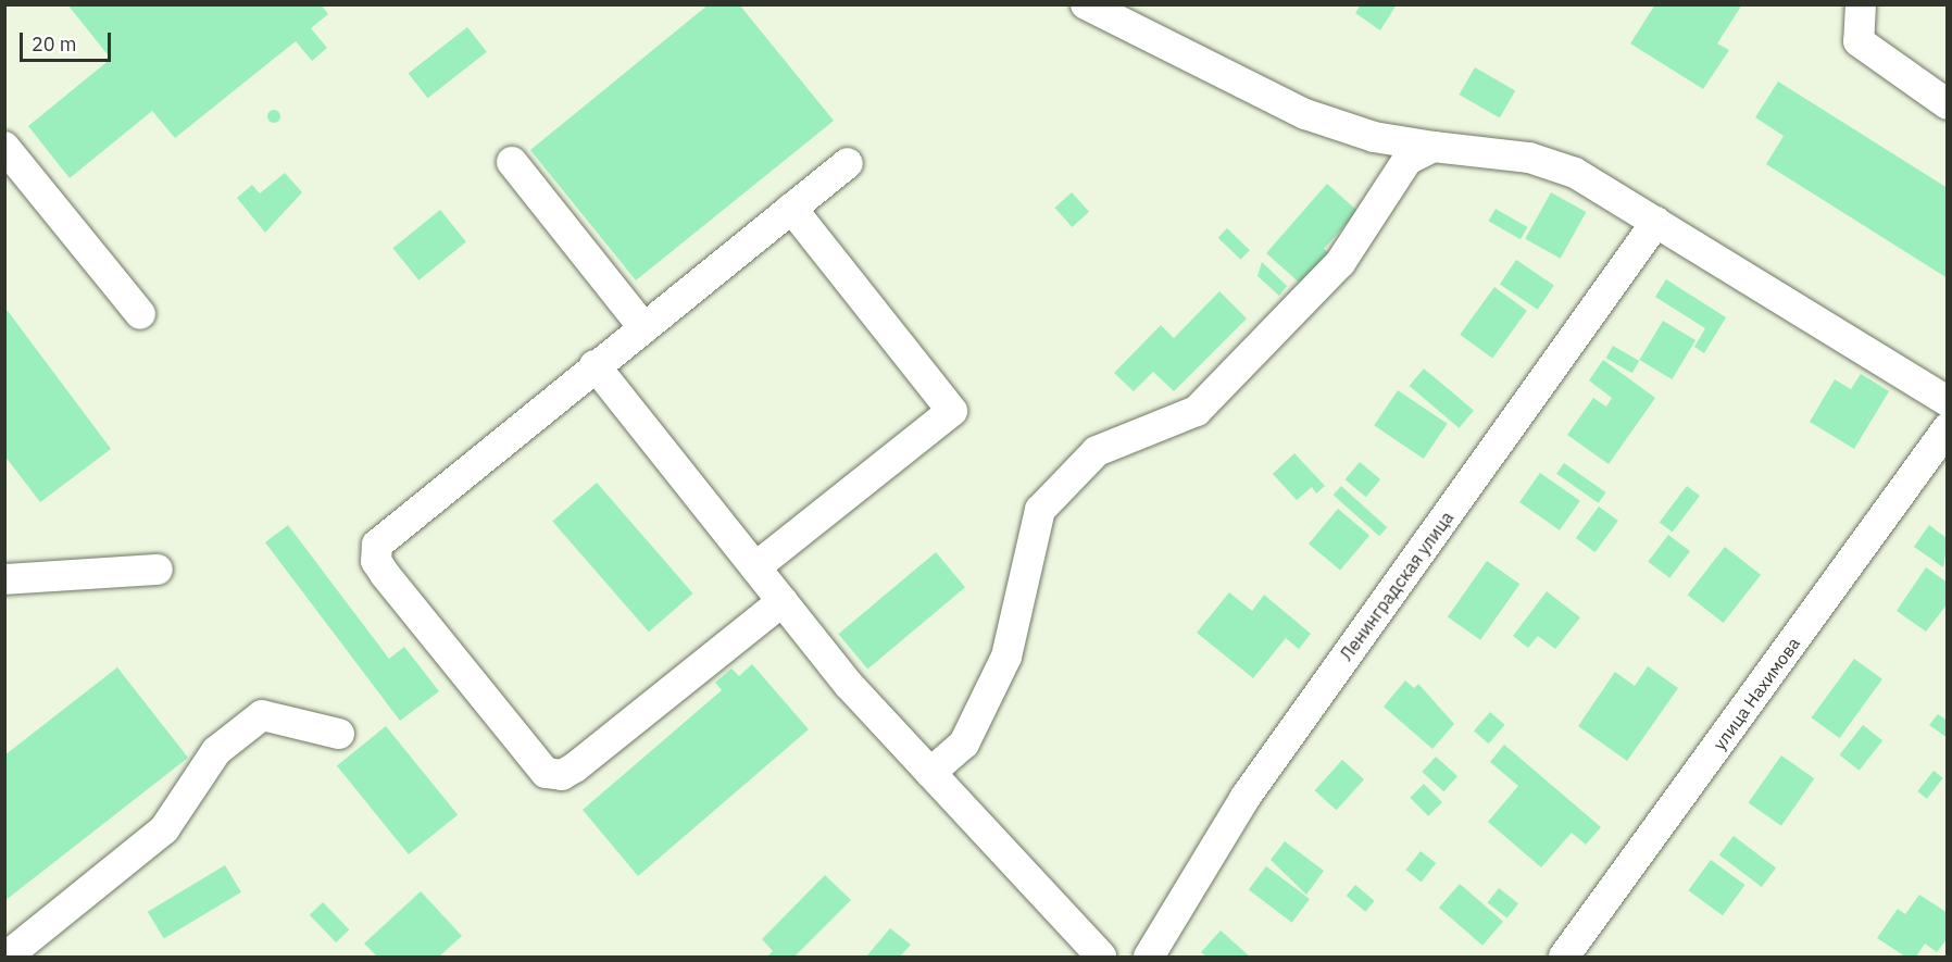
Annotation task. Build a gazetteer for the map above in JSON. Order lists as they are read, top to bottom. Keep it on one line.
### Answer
{"streets":{"street":["Ленинградская улица","улица Нахимова"]},"scale_bar":"20 m"}
